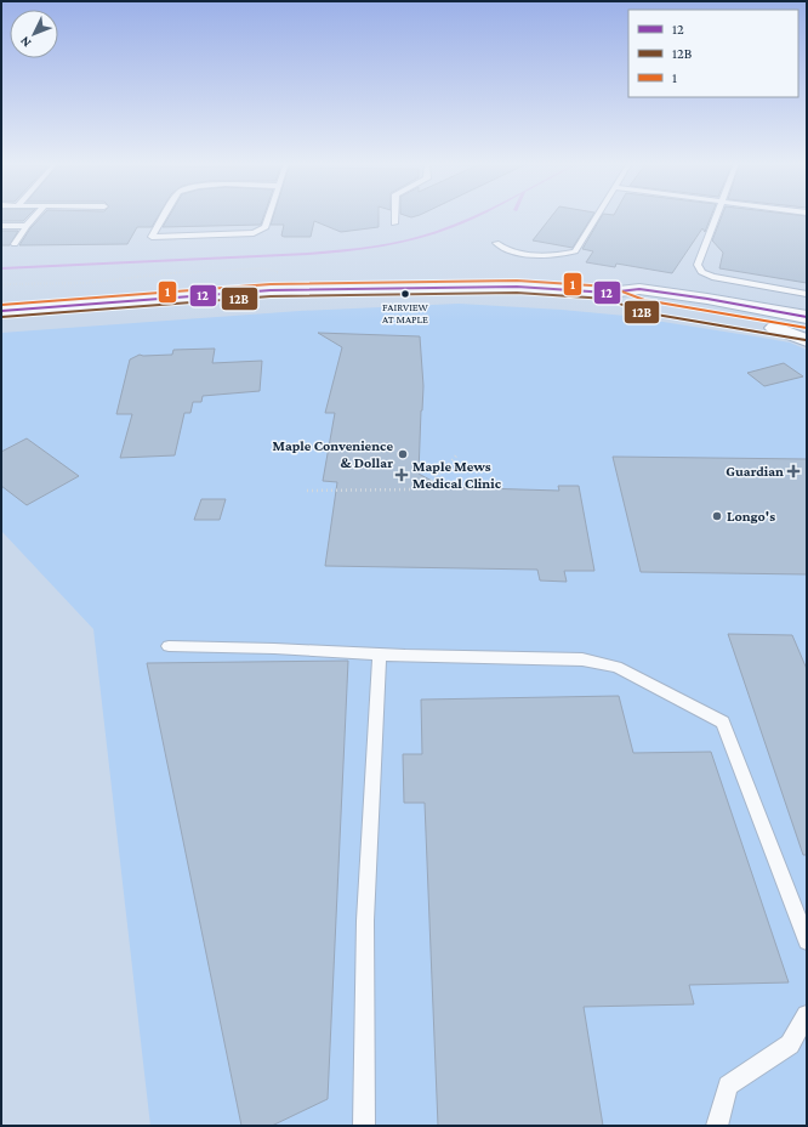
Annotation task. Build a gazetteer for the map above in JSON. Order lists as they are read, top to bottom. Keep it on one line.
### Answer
{"places":{"other":["FAIRVIEW AT MAPLE","Maple Convenience & Dollar","Longo's"],"health":["Guardian","Maple Mews Medical Clinic"]},"lines":["transit line 1","transit line 12","transit line 12B"],"legend":["12","12B","1"],"north":"bottom left"}
